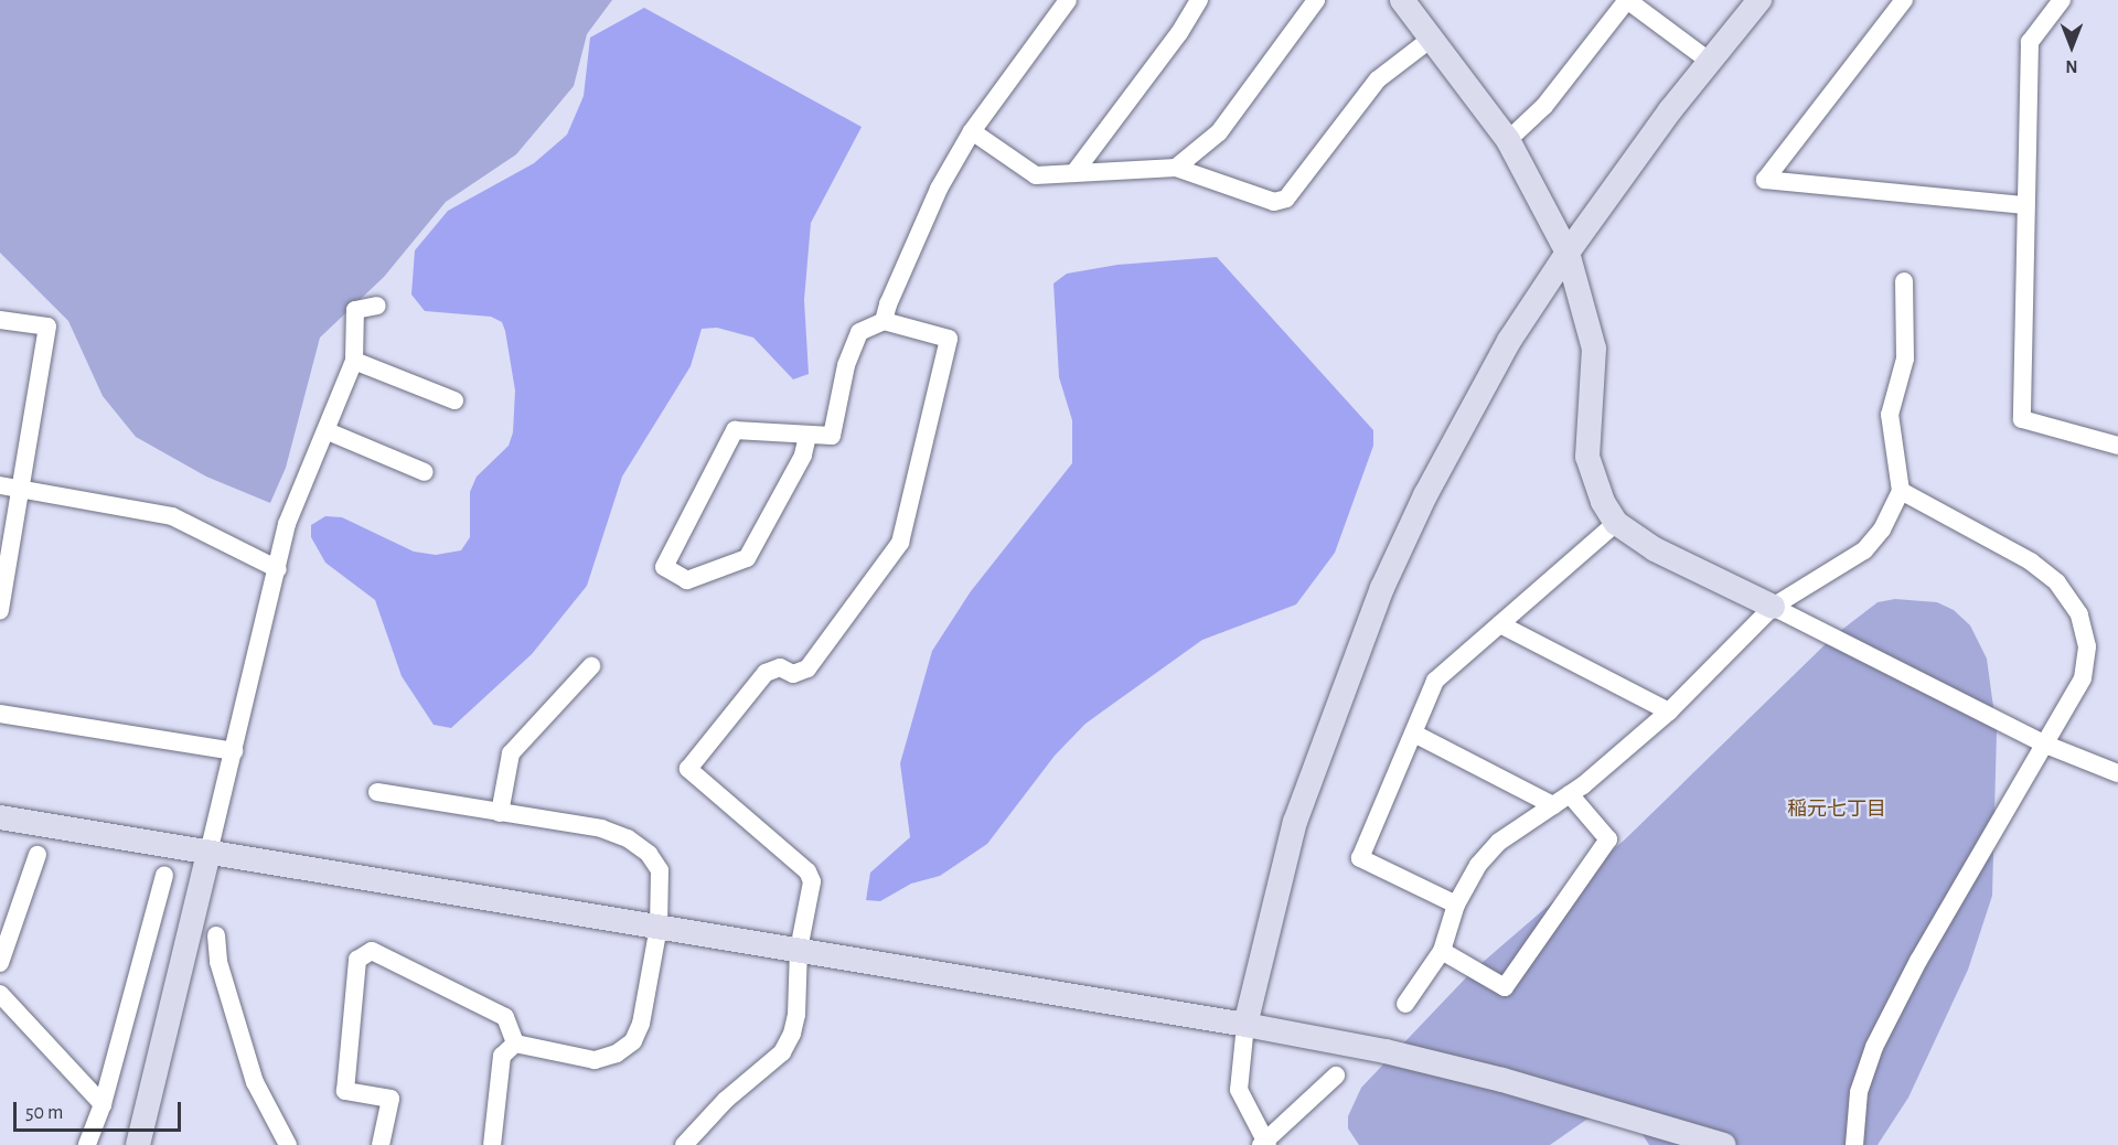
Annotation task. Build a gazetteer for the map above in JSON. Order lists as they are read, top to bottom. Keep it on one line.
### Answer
{"districts":["稲元七丁目"],"scale_bar":"50 m","north":"bottom"}
